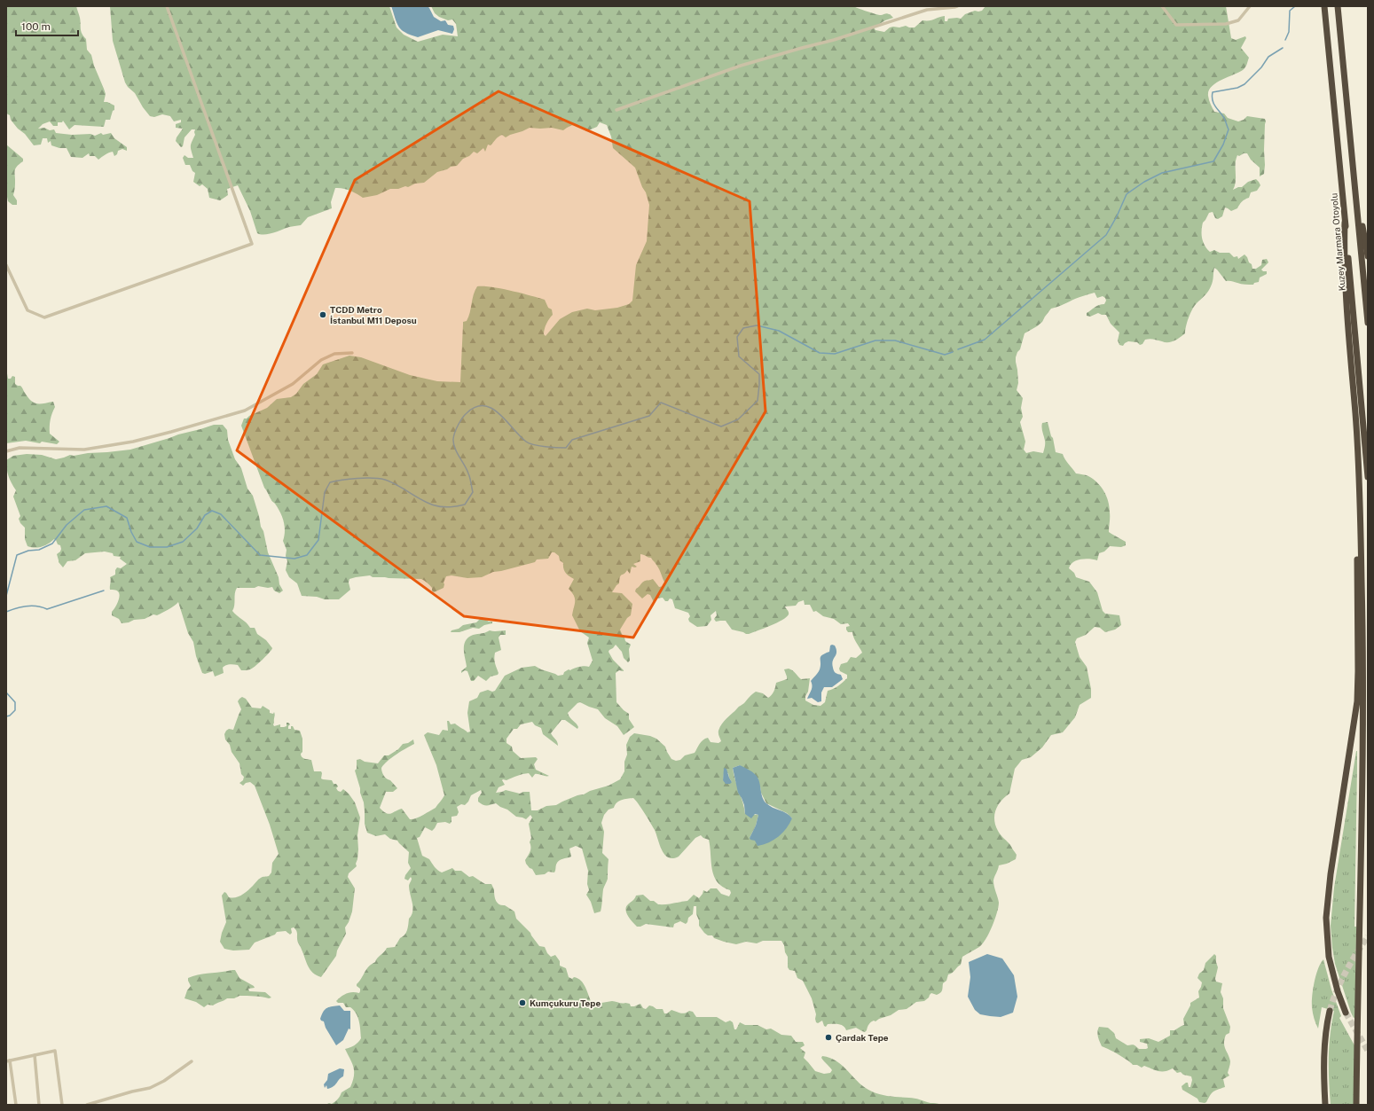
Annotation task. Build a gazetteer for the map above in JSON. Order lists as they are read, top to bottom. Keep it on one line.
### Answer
{"streets":{"highway":["Kuzey Marmara Otoyolu"]},"places":["TCDD Metro İstanbul M11 Deposu","Kumçukuru Tepe","Çardak Tepe"],"scale_bar":"100 m"}
